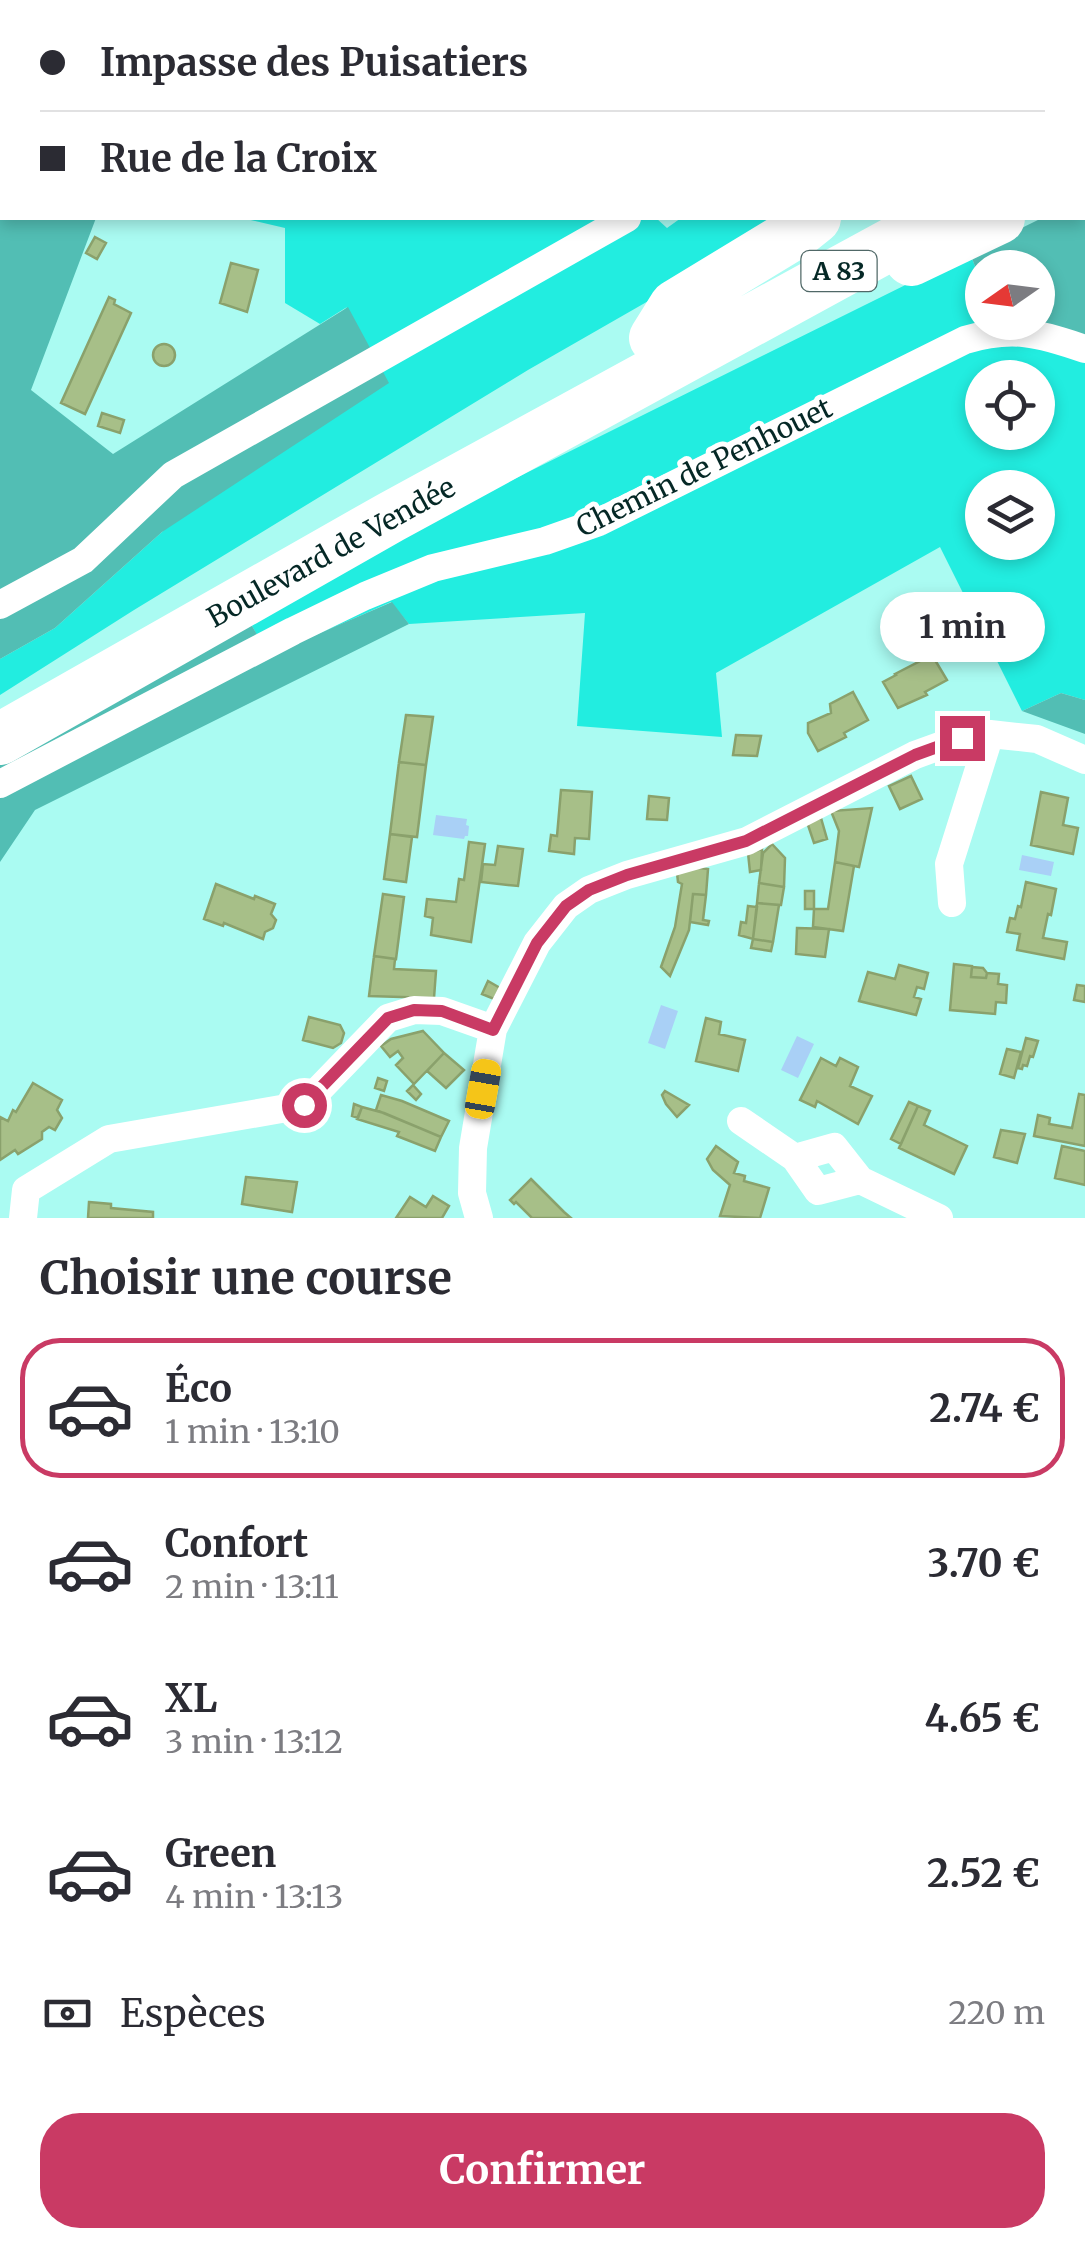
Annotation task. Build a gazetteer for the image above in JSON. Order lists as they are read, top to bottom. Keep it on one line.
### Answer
{"streets":{"highway":["A 83","Boulevard de Vendée"],"street":["Chemin de Penhouet"]},"north":"left","page":{"banner":["Impasse des Puisatiers","Rue de la Croix"],"bubble":"1 min","heading":"Choisir une course","list":[{"name":"Éco","note":"1 min · 13:10","value":"2.74 €"},{"name":"Confort","note":"2 min · 13:11","value":"3.70 €"},{"name":"XL","note":"3 min · 13:12","value":"4.65 €"},{"name":"Green","note":"4 min · 13:13","value":"2.52 €"}],"pay":["Espèces","220 m"],"buttons":"Confirmer"}}
